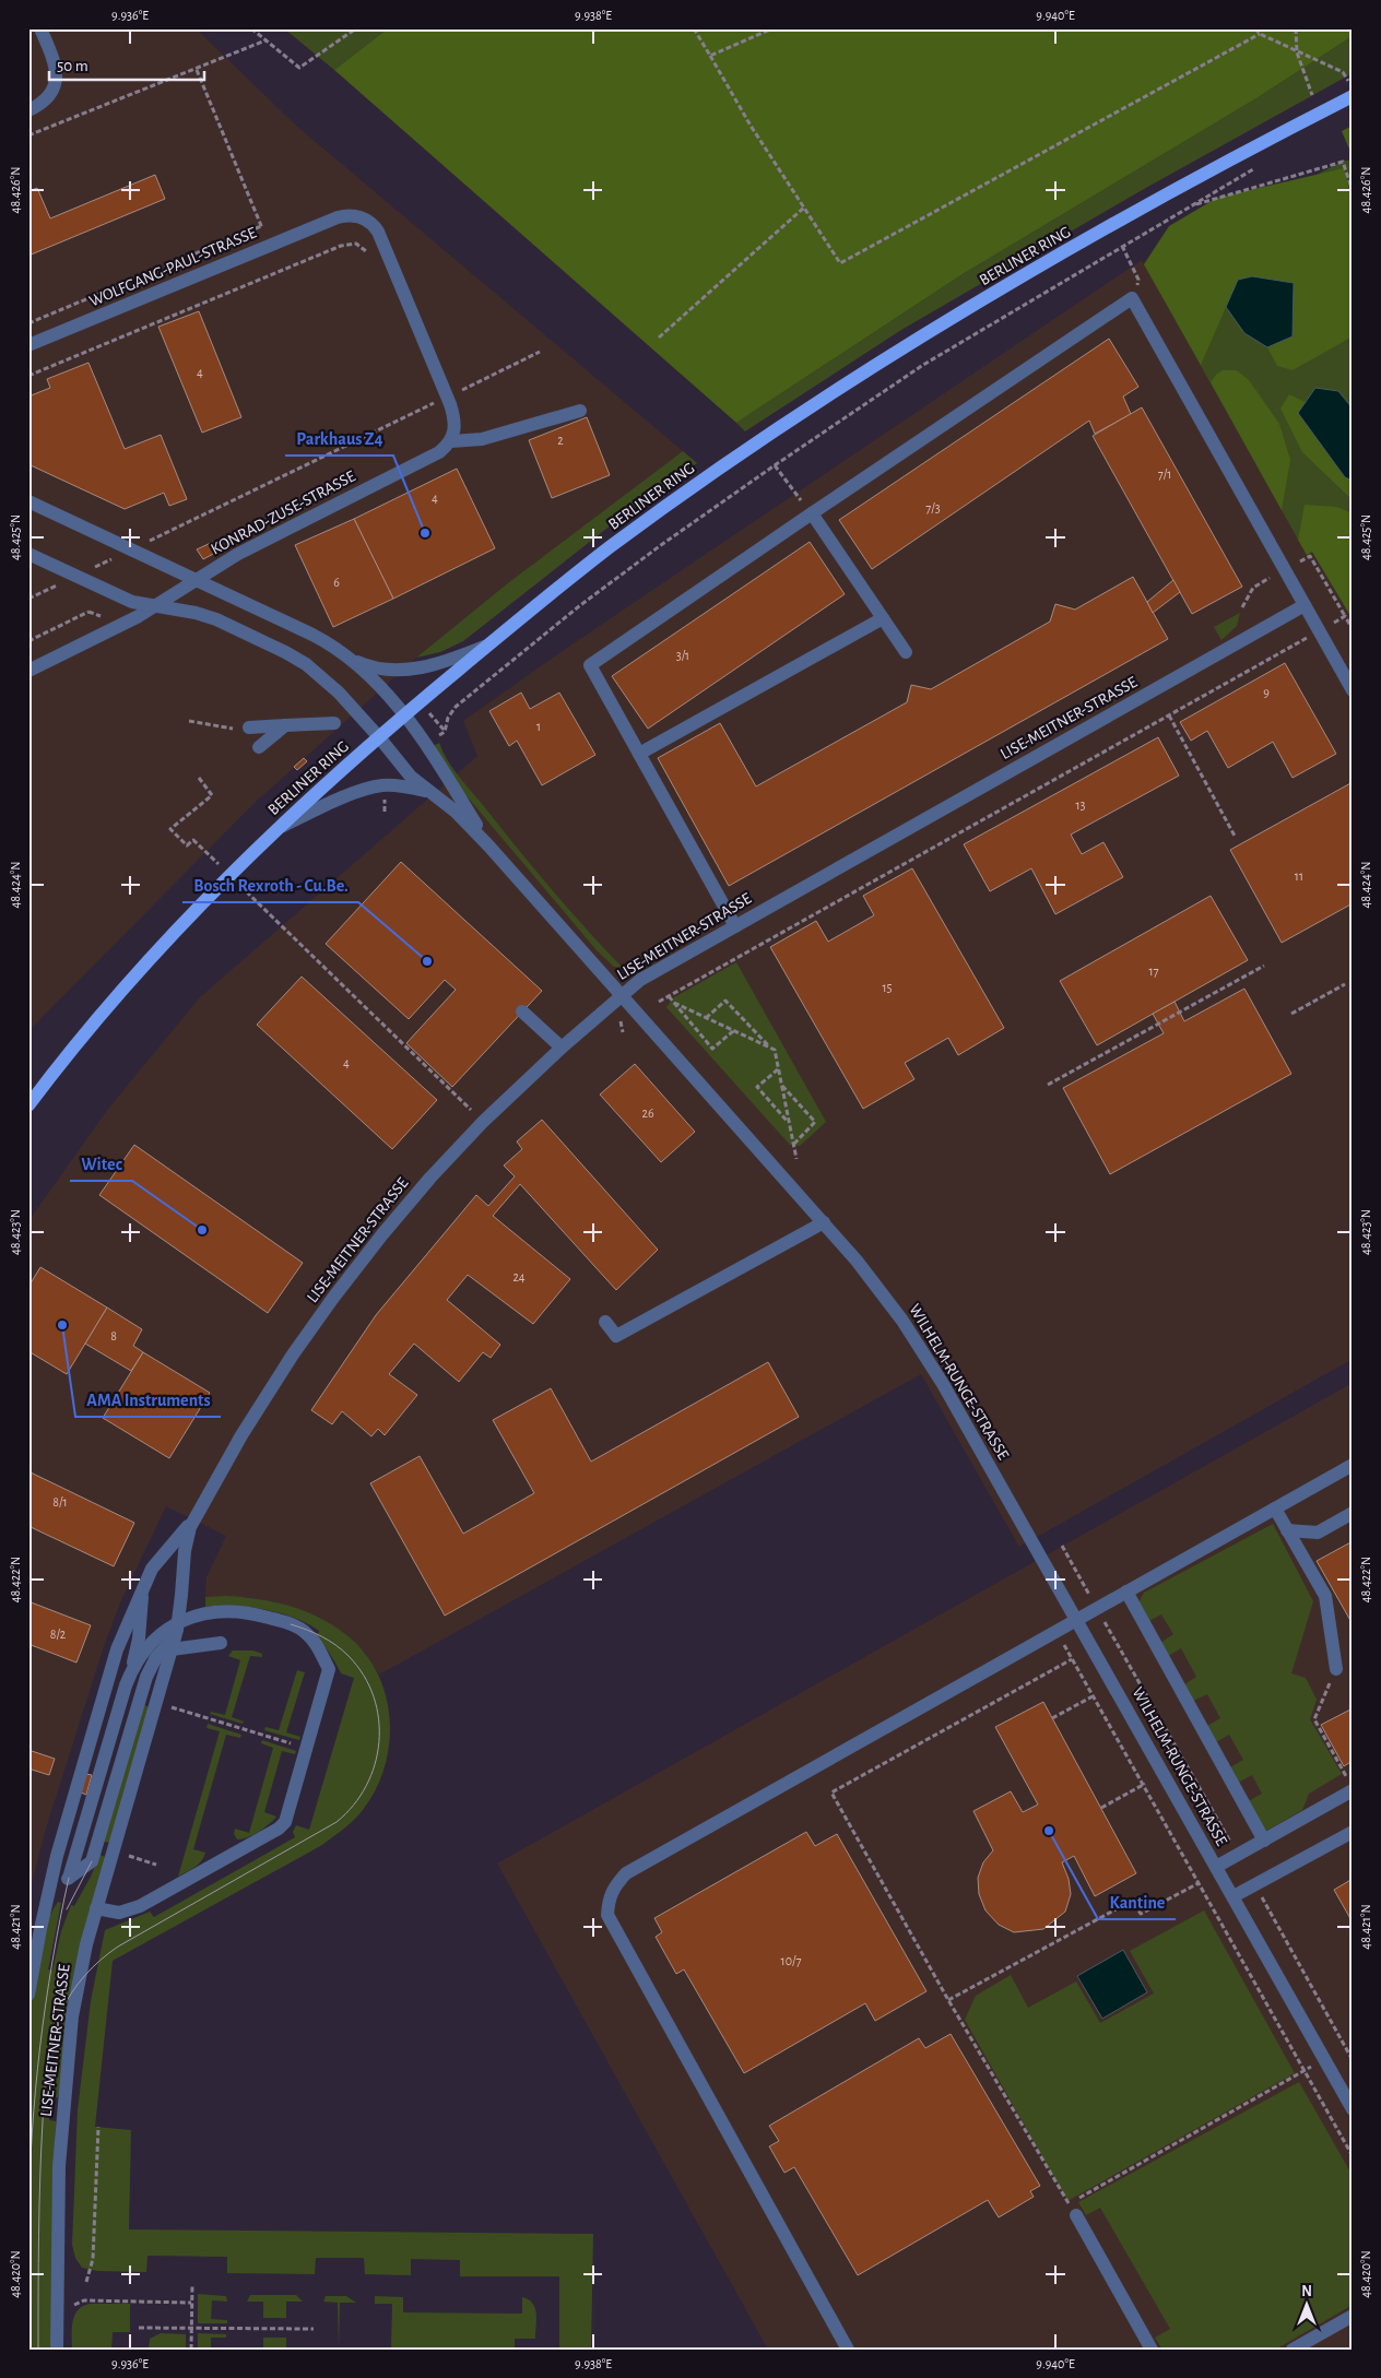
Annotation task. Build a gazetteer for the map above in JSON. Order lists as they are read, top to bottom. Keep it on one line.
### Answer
{"streets":{"main road":["BERLINER RING"],"street":["WOLFGANG-PAUL-STRASSE","KONRAD-ZUSE-STRASSE","LISE-MEITNER-STRASSE","WILHELM-RUNGE-STRASSE"]},"crossings":[["BERLINER RING","WILHELM-RUNGE-STRASSE"],["KONRAD-ZUSE-STRASSE","WILHELM-RUNGE-STRASSE"],["LISE-MEITNER-STRASSE","WILHELM-RUNGE-STRASSE"]],"places":["Parkhaus Z4","Bosch Rexroth - Cu.Be.","Witec","AMA Instruments","Kantine"],"house_numbers":["4","2","7/1","4","7/3","6","3/1","9","1","13","11","17","15","4","26","24","8","8/1","8/2","10/7"],"scale_bar":"50 m","north":"top","coordinates":["9.936°E","9.938°E","9.940°E","48.426°N","48.425°N","48.424°N","48.423°N","48.422°N","48.421°N","48.420°N"]}
